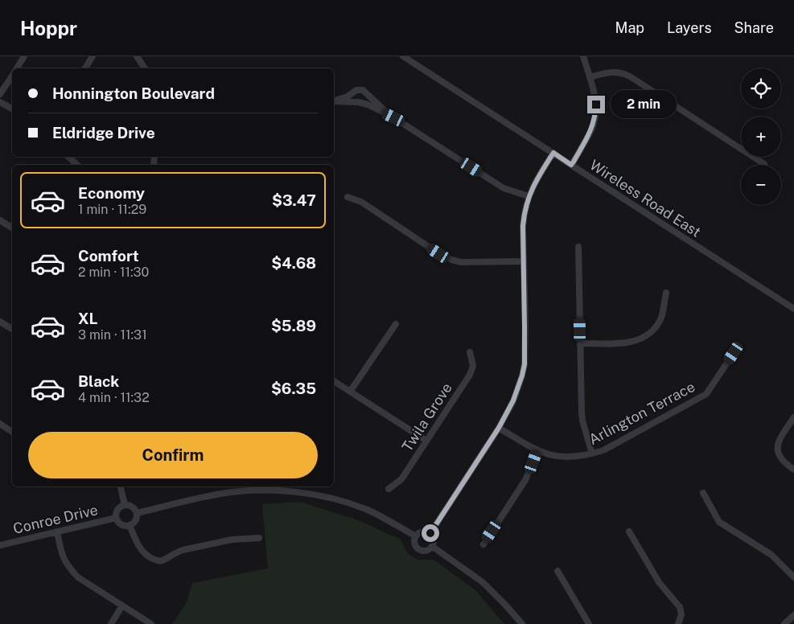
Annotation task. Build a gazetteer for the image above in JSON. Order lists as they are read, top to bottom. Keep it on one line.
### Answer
{"streets":{"street":["Wireless Road East","Arlington Terrace","Twila Grove","Conroe Drive"]},"page":{"header":"Hoppr","nav":["Map","Layers","Share"],"map_buttons":["+","−"],"banner":["Honnington Boulevard","Eldridge Drive"],"bubble":"2 min","list":[{"name":"Economy","note":"1 min · 11:29","value":"$3.47"},{"name":"Comfort","note":"2 min · 11:30","value":"$4.68"},{"name":"XL","note":"3 min · 11:31","value":"$5.89"},{"name":"Black","note":"4 min · 11:32","value":"$6.35"}],"buttons":"Confirm"}}
